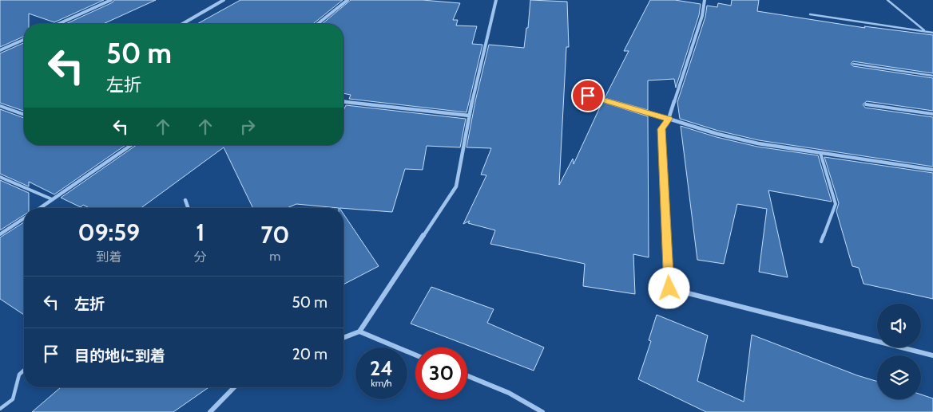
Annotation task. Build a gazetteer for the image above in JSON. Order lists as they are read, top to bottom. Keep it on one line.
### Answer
{"page":{"turn":["50 m","左折"],"eta":["09:59","到着","1","分","70","m"],"list":[{"name":"左折","value":"50 m"},{"name":"目的地に到着","value":"20 m"}],"speed":"24 km/h","limit":"30"}}
